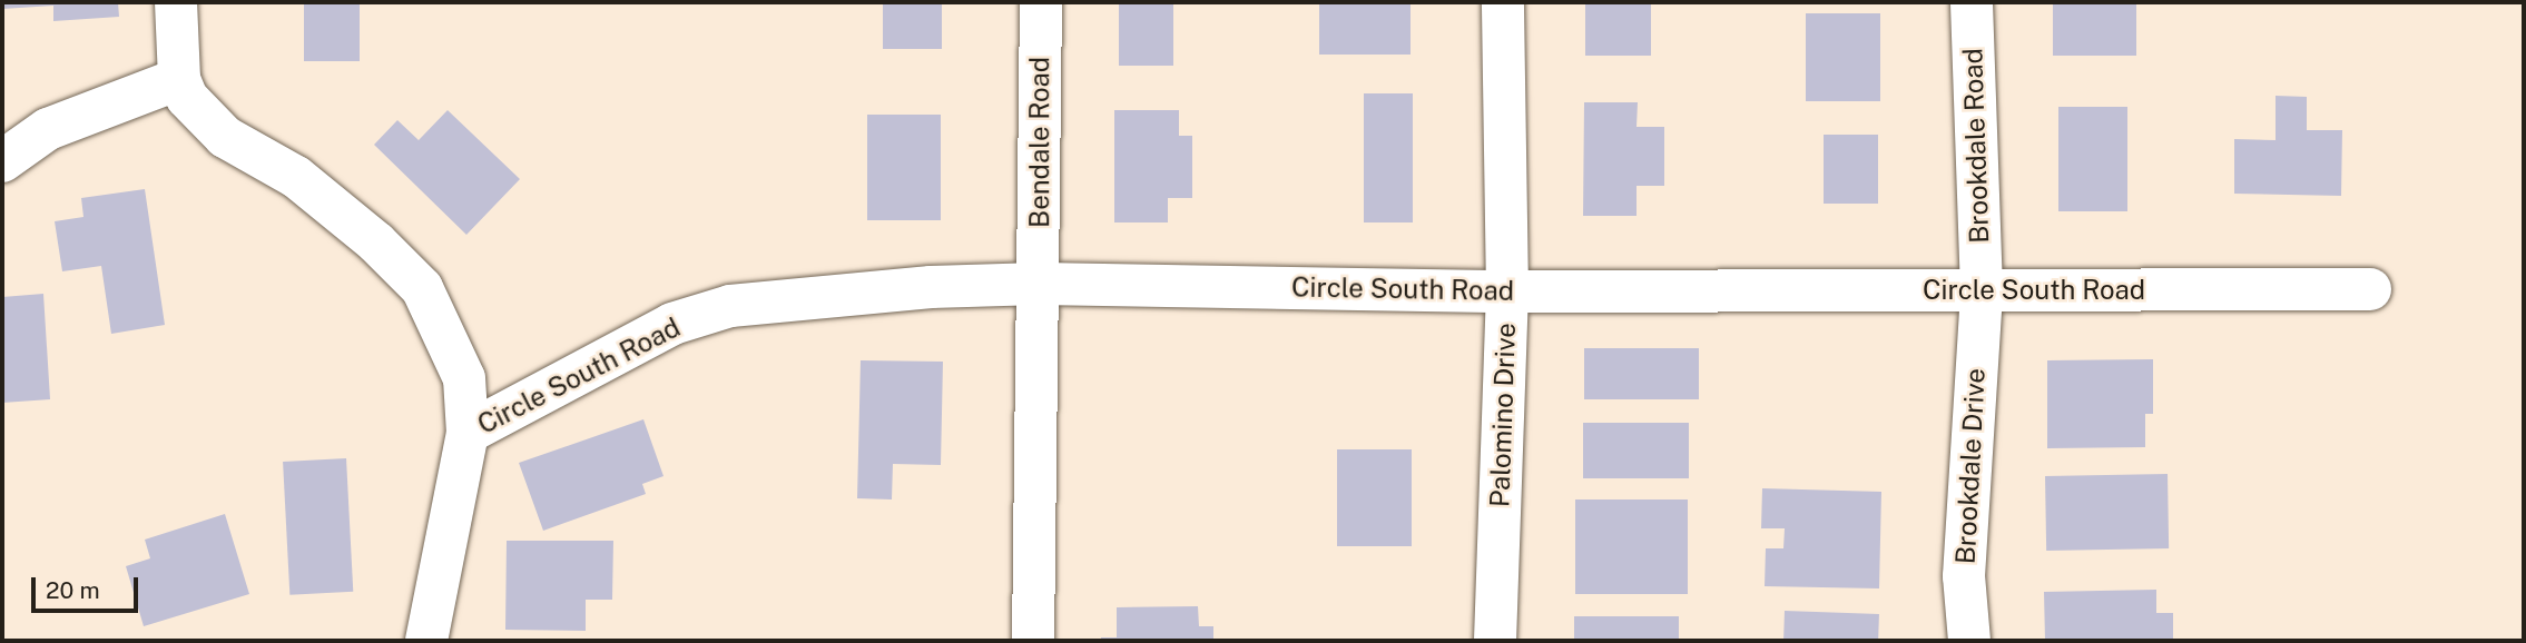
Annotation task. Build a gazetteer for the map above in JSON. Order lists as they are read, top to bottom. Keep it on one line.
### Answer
{"streets":{"street":["Bendale Road","Brookdale Road","Circle South Road","Palomino Drive","Brookdale Drive"]},"crossings":[["Bendale Road","Circle South Road"],["Brookdale Road","Circle South Road"],["Brookdale Road","Brookdale Drive"],["Circle South Road","Palomino Drive"],["Circle South Road","Brookdale Drive"]],"scale_bar":"20 m"}
